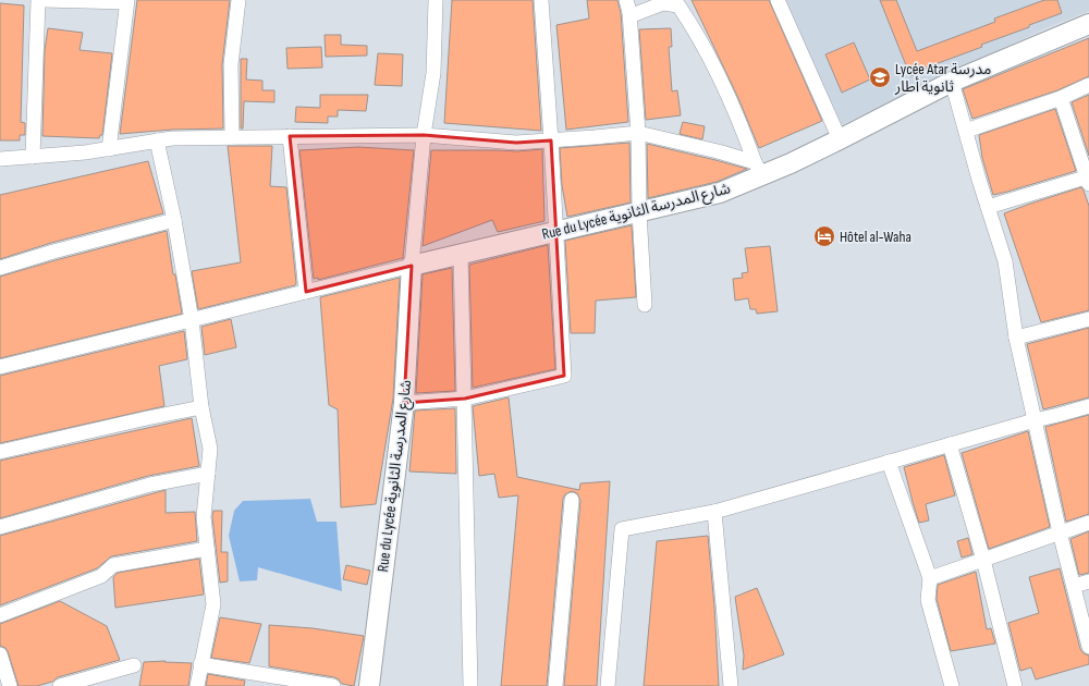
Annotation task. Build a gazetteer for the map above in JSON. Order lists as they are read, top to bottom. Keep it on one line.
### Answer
{"streets":{"street":["Rue du Lycée شارع المدرسة الثانوية"]},"places":{"school or university":["Lycée Atar مدرسة ثانوية أطار"],"hotel":["Hôtel al-Waha"]}}
